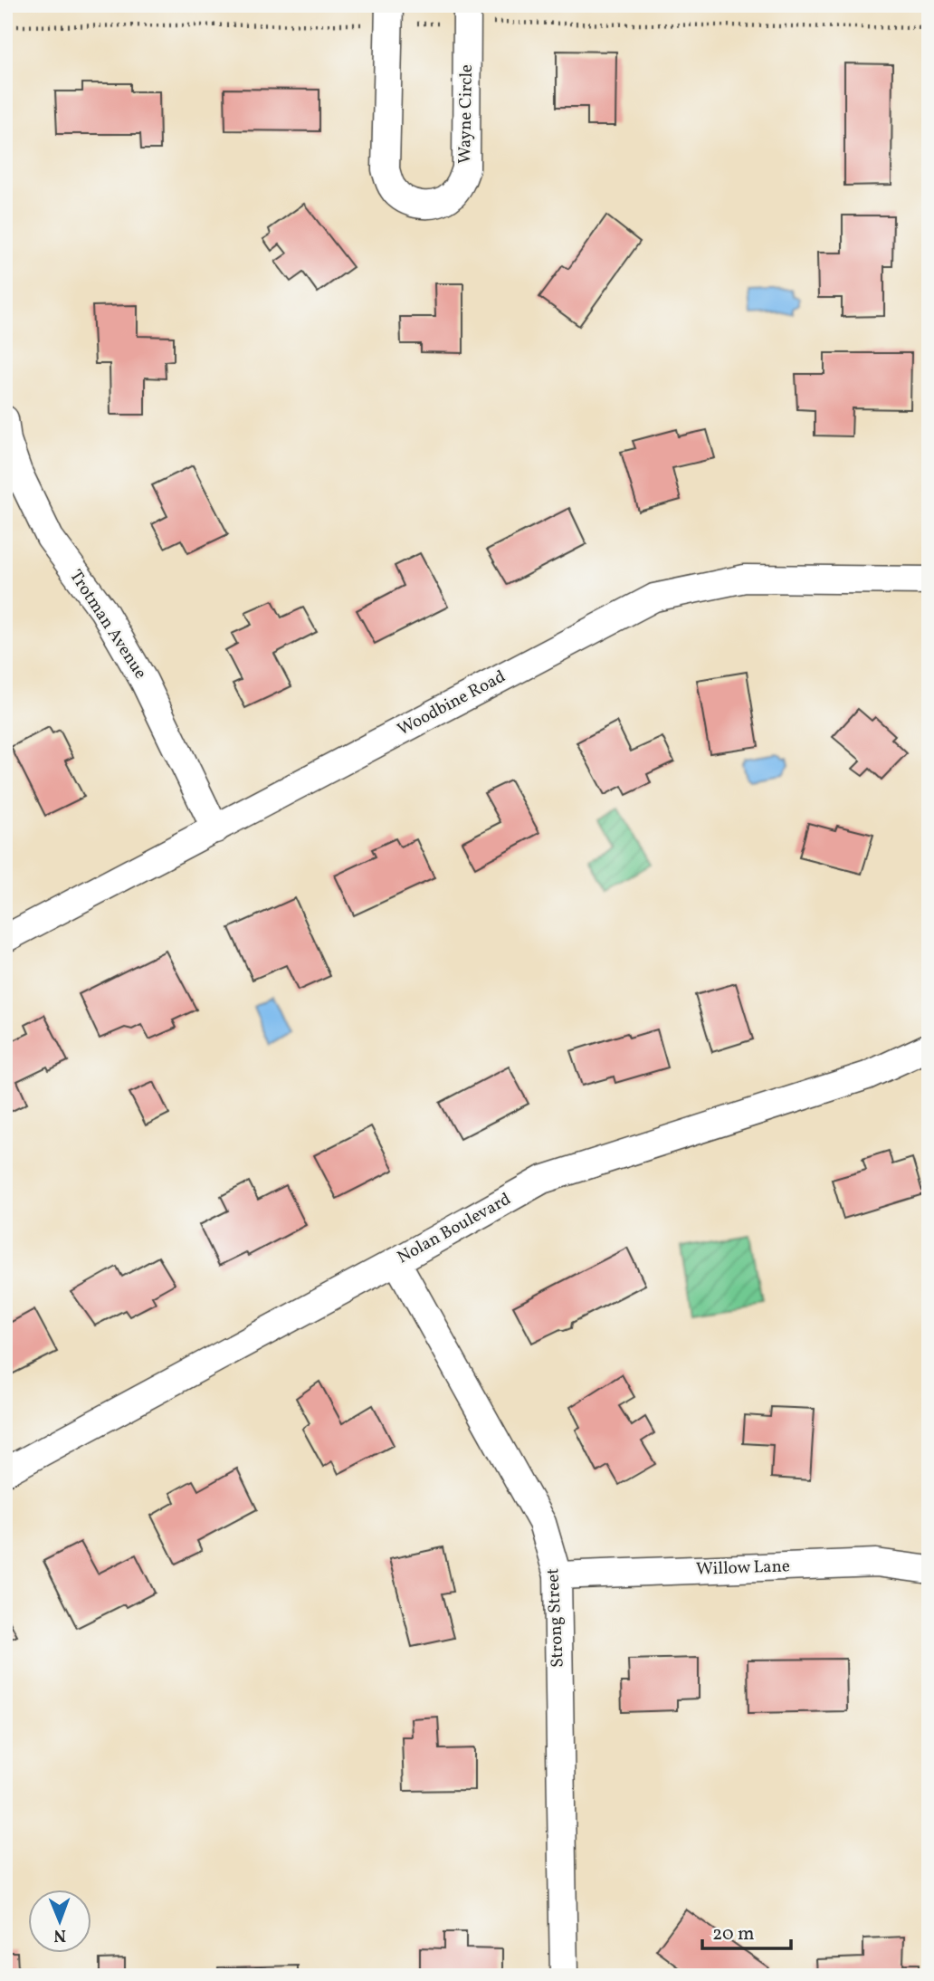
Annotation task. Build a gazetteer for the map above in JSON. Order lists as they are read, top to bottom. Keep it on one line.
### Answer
{"streets":{"street":["Wayne Circle","Trotman Avenue","Woodbine Road","Nolan Boulevard","Willow Lane","Strong Street"]},"crossings":[["Trotman Avenue","Woodbine Road"],["Nolan Boulevard","Strong Street"],["Willow Lane","Strong Street"]],"scale_bar":"20 m","north":"bottom"}
